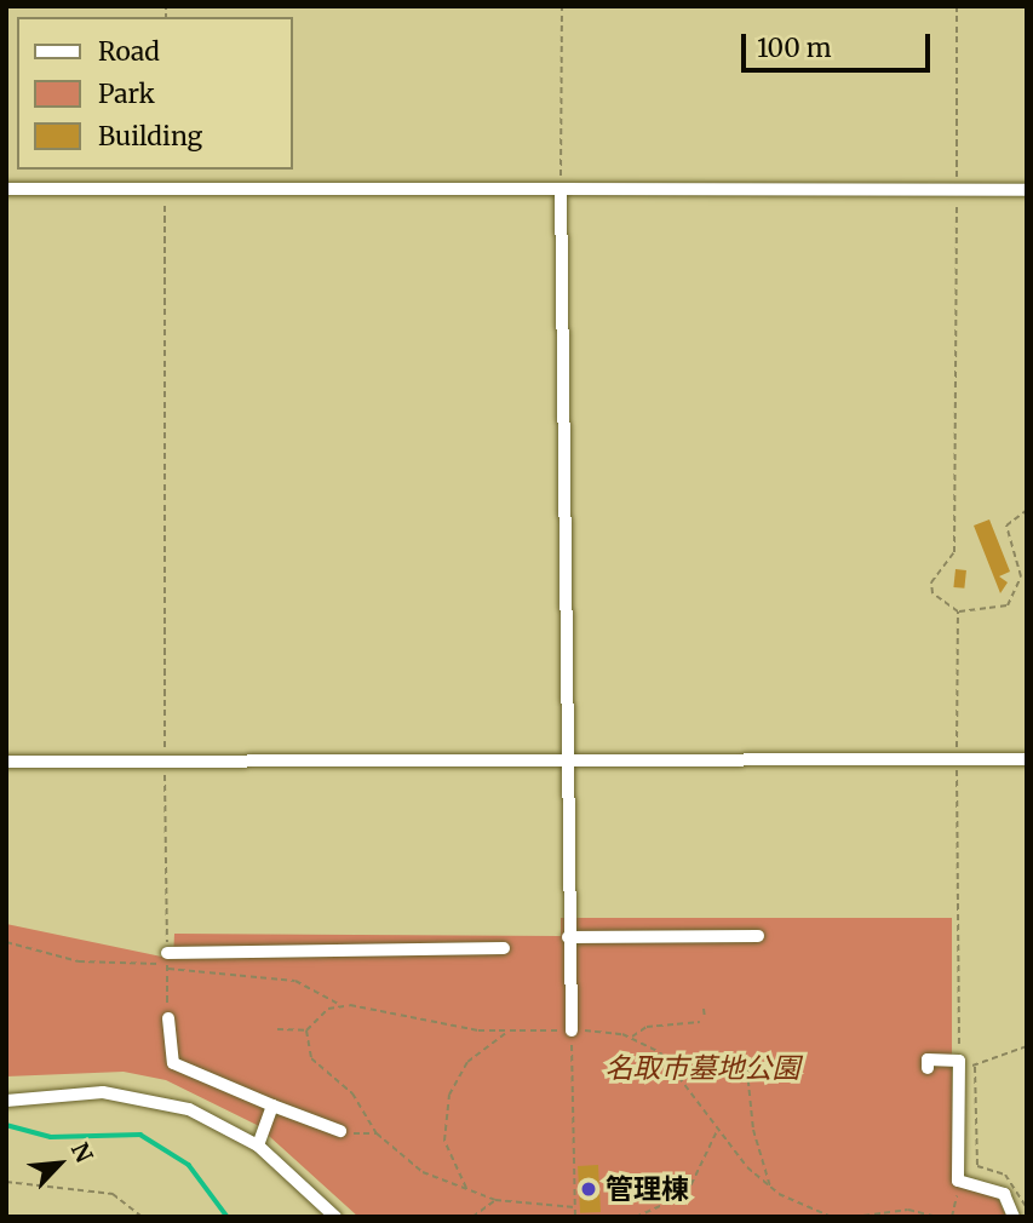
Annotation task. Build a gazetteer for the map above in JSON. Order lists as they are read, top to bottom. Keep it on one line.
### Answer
{"parks":["名取市墓地公園"],"places":["管理棟"],"legend":["Road","Park","Building"],"scale_bar":"100 m","north":"top right"}
